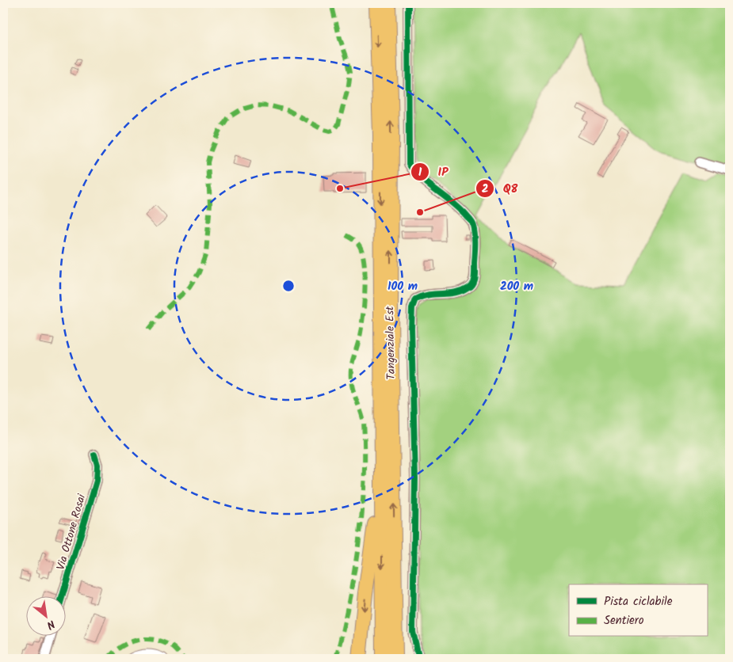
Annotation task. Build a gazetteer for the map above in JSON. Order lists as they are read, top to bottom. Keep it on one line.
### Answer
{"streets":{"highway":["Tangenziale Est"],"street":["Via Ottone Rosai"]},"places":["IP","Q8"],"legend":["Pista ciclabile","Sentiero"],"north":"bottom right","rings":["100 m","200 m"]}
